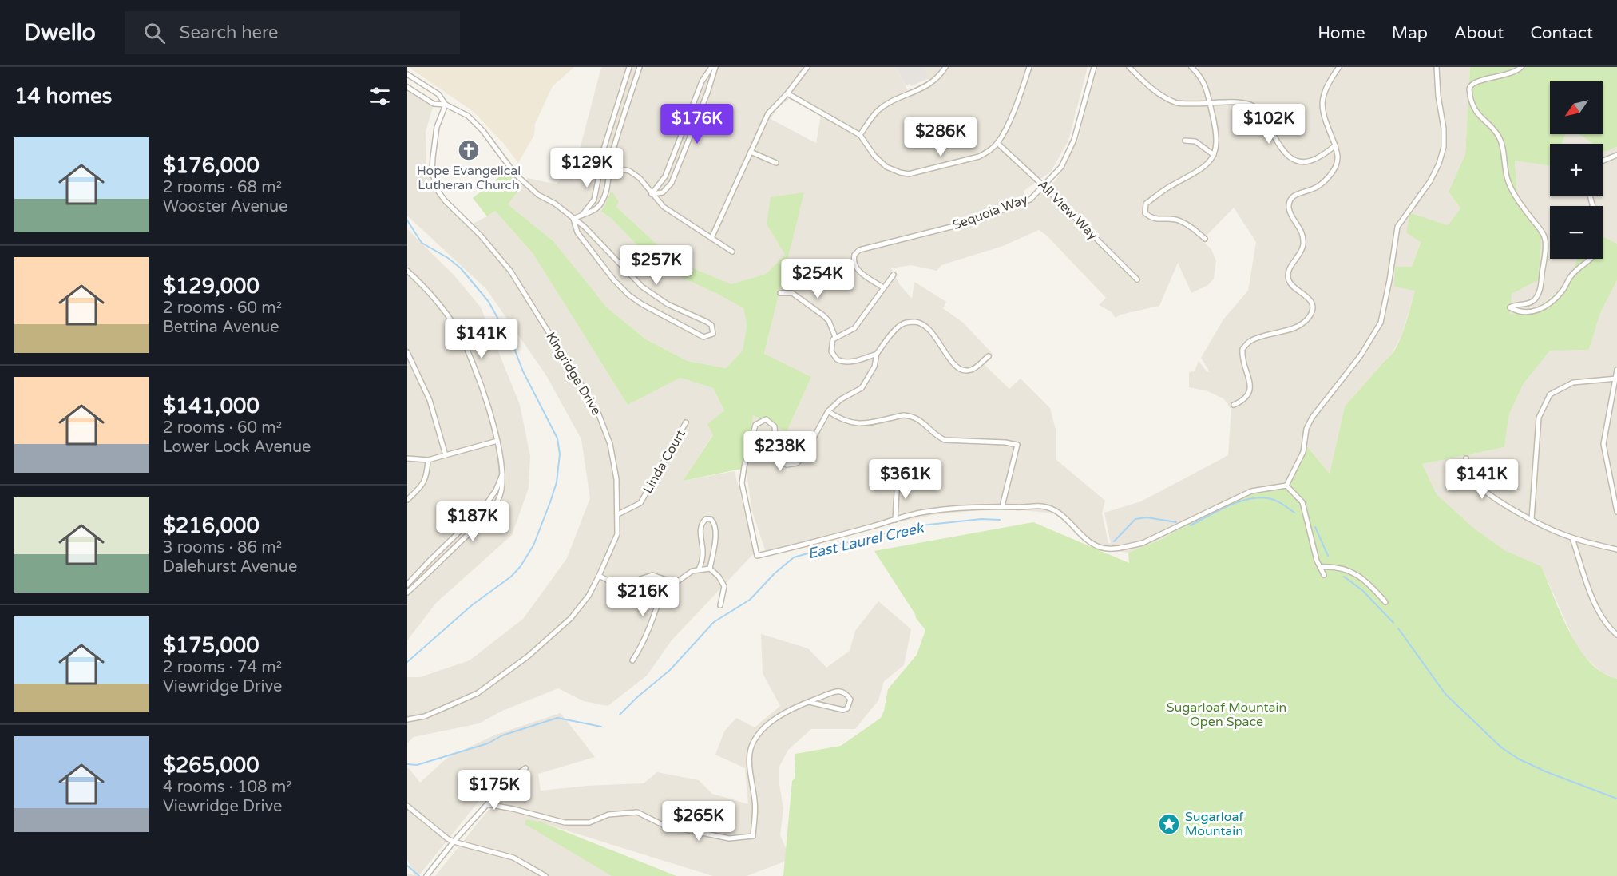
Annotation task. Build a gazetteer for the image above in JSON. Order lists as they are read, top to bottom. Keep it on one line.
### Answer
{"streets":{"street":["All View Way","Sequoia Way","Kingridge Drive","Linda Court"]},"crossings":[["All View Way","Sequoia Way"],["Kingridge Drive","Linda Court"]],"water":["East Laurel Creek"],"parks":["Sugarloaf Mountain Open Space"],"places":{"church":["Hope Evangelical Lutheran Church"],"place":["Sugarloaf Mountain"]},"north":"bottom left","page":{"header":"Dwello","search":"Search here","nav":["Home","Map","About","Contact"],"heading":"14 homes","map_buttons":["+","−"],"price":["$176K","$102K","$286K","$129K","$257K","$254K","$141K","$238K","$361K","$141K","$187K","$216K","$175K","$265K"],"list":[{"name":"$176,000","note":"2 rooms · 68 m² · Wooster Avenue"},{"name":"$129,000","note":"2 rooms · 60 m² · Bettina Avenue"},{"name":"$141,000","note":"2 rooms · 60 m² · Lower Lock Avenue"},{"name":"$216,000","note":"3 rooms · 86 m² · Dalehurst Avenue"},{"name":"$175,000","note":"2 rooms · 74 m² · Viewridge Drive"},{"name":"$265,000","note":"4 rooms · 108 m² · Viewridge Drive"}]}}
